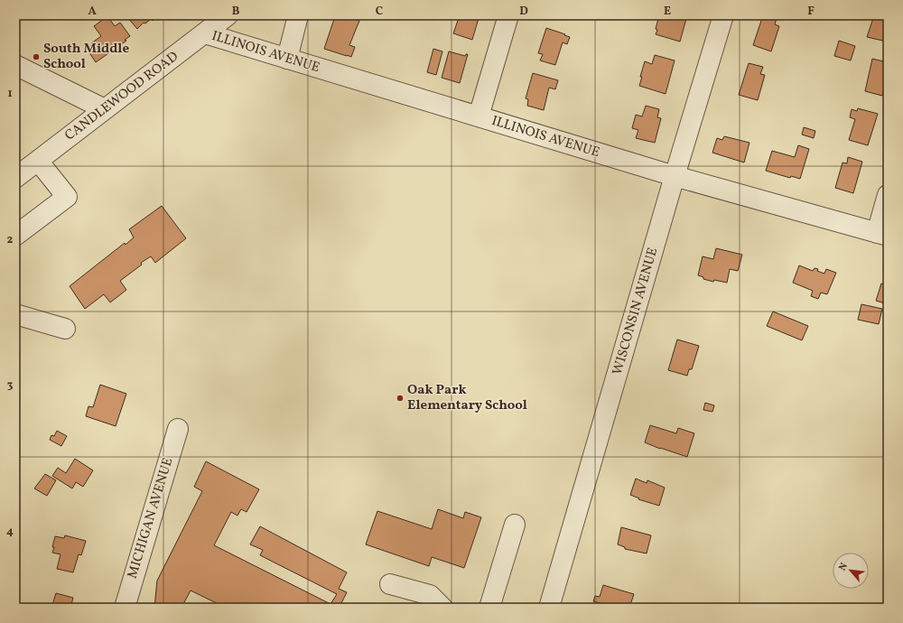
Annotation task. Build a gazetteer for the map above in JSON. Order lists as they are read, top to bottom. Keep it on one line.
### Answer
{"streets":{"street":["ILLINOIS AVENUE","CANDLEWOOD ROAD","WISCONSIN AVENUE","MICHIGAN AVENUE"]},"crossings":[["ILLINOIS AVENUE","CANDLEWOOD ROAD"],["ILLINOIS AVENUE","WISCONSIN AVENUE"]],"places":["South Middle School","Oak Park Elementary School"],"north":"top left","grid":{"columns":["A","B","C","D","E","F"],"rows":["1","2","3","4"]}}
